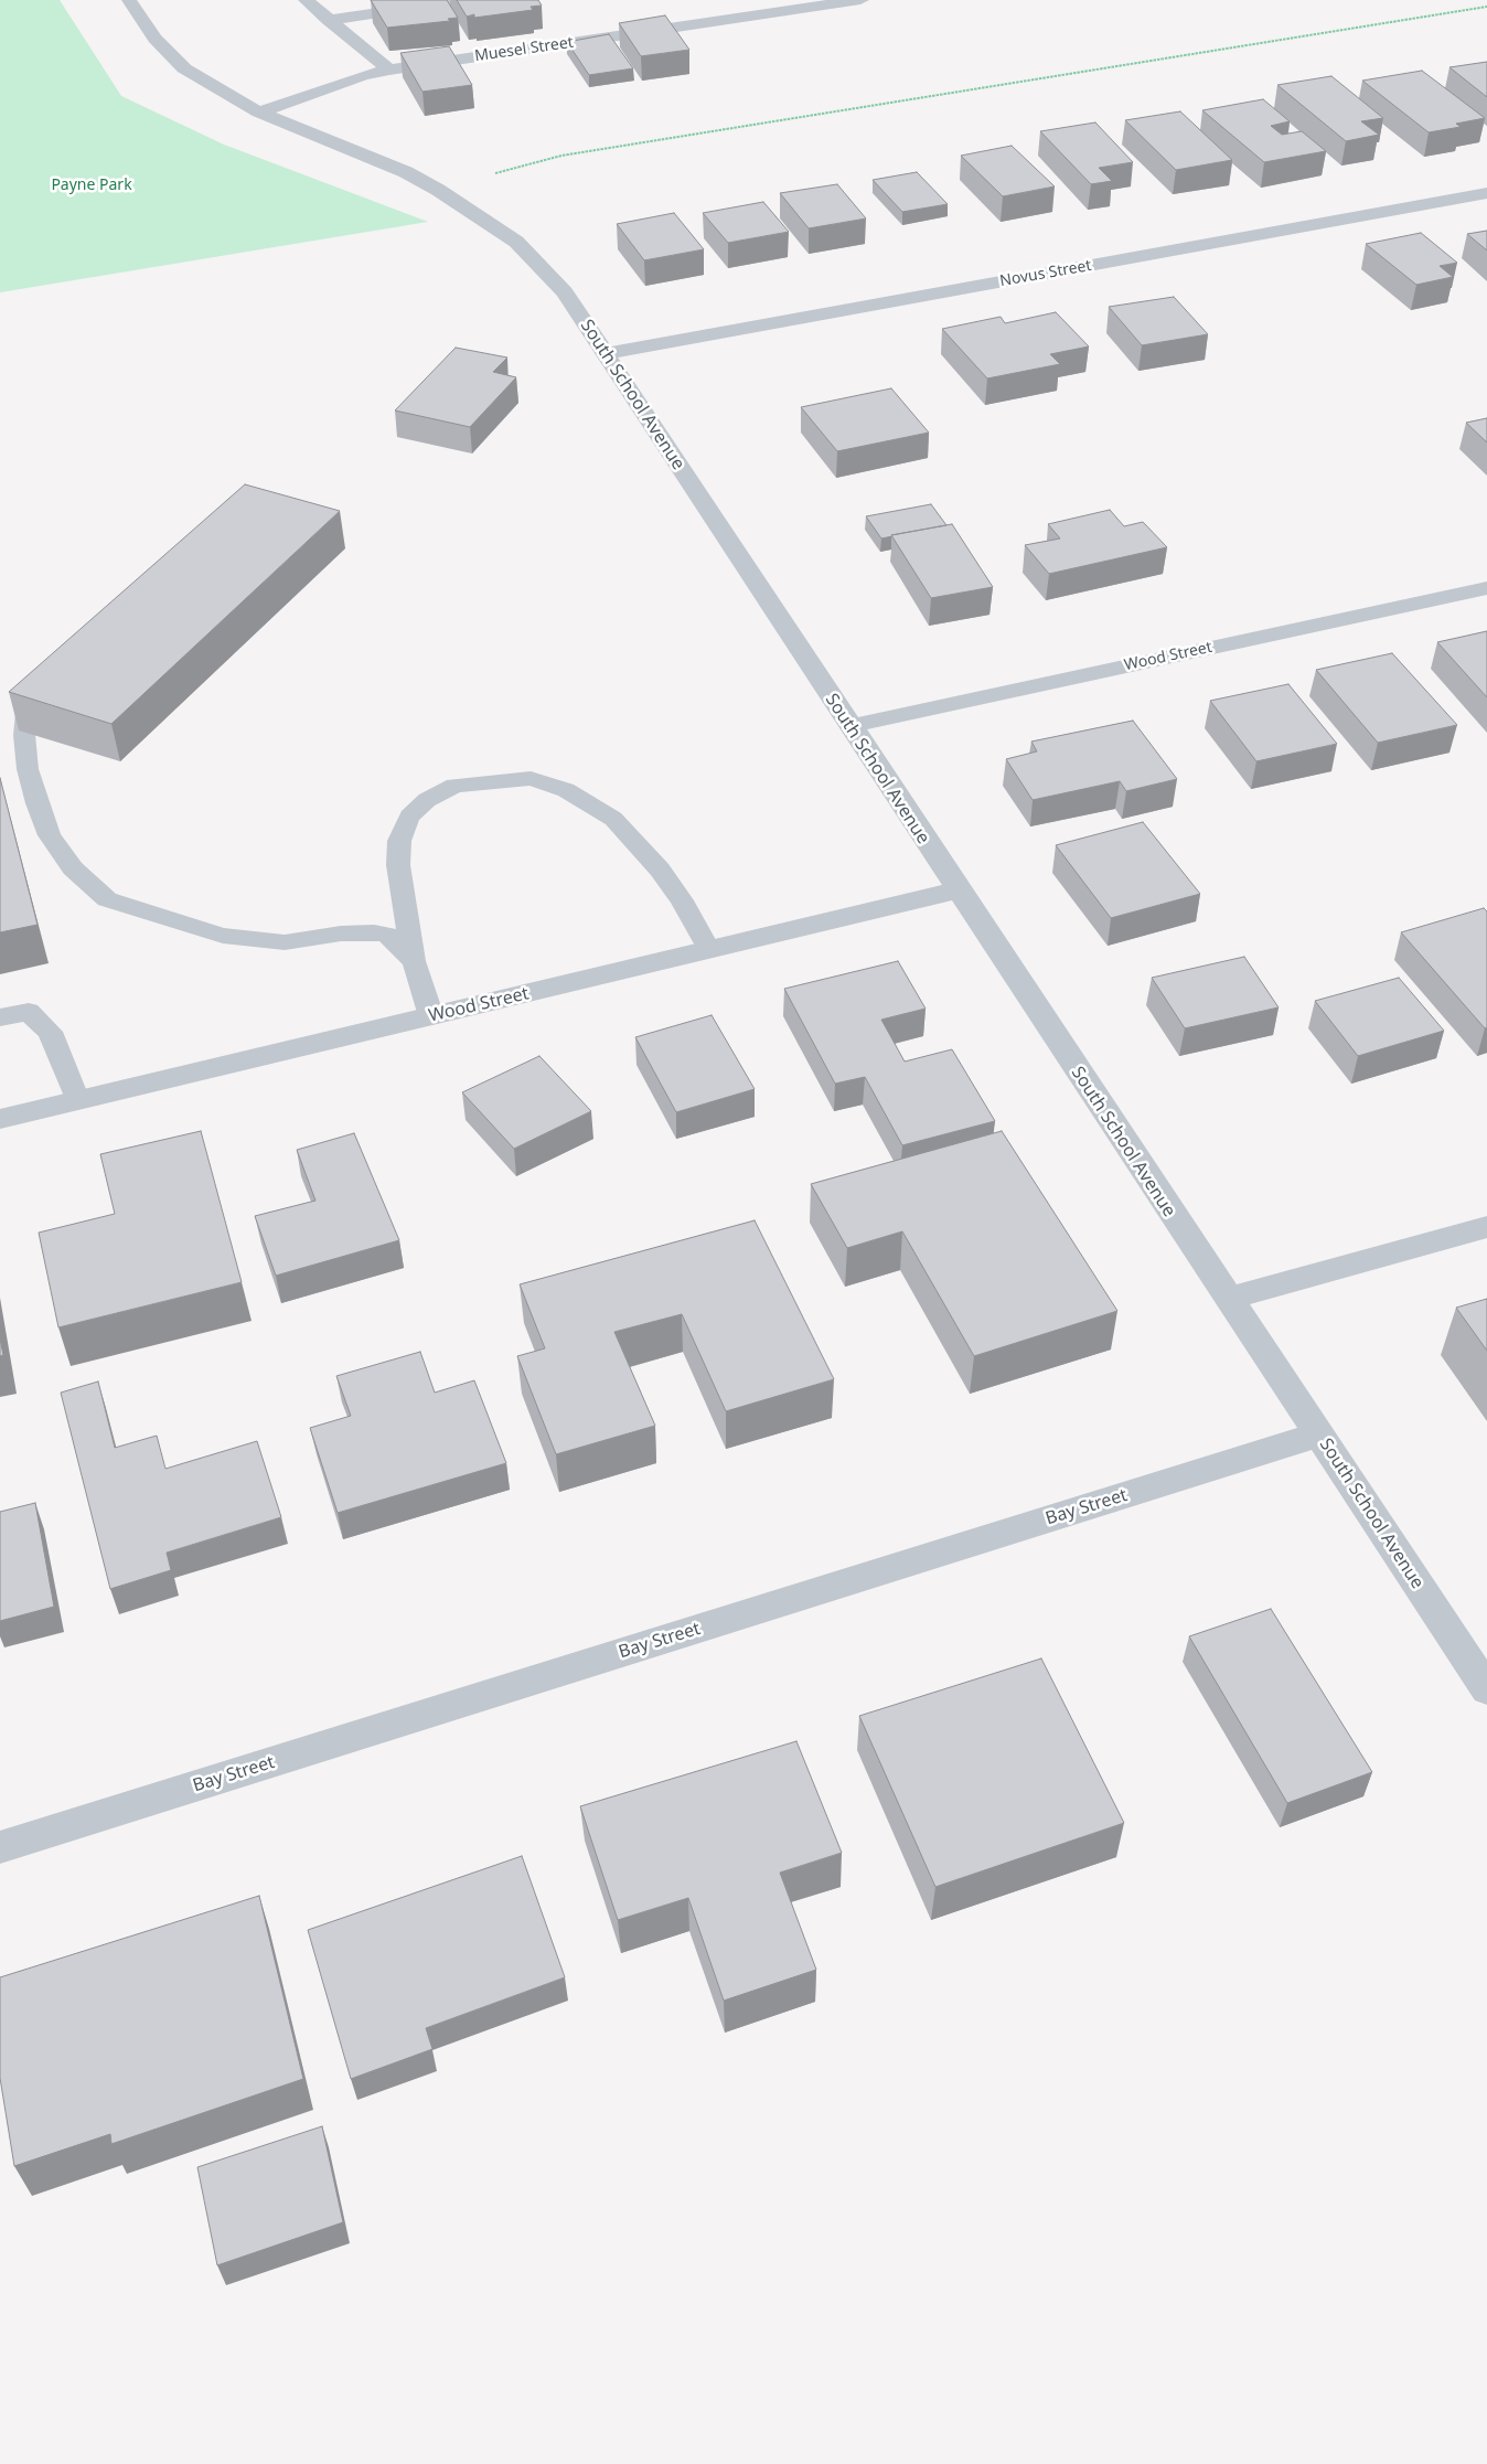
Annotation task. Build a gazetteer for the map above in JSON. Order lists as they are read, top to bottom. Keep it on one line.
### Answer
{"streets":{"street":["Muesel Street","Novus Street","South School Avenue","Wood Street","Bay Street"]},"crossings":[["Muesel Street","South School Avenue"],["Novus Street","South School Avenue"],["South School Avenue","Wood Street"],["South School Avenue","Bay Street"]],"parks":["Payne Park"]}
